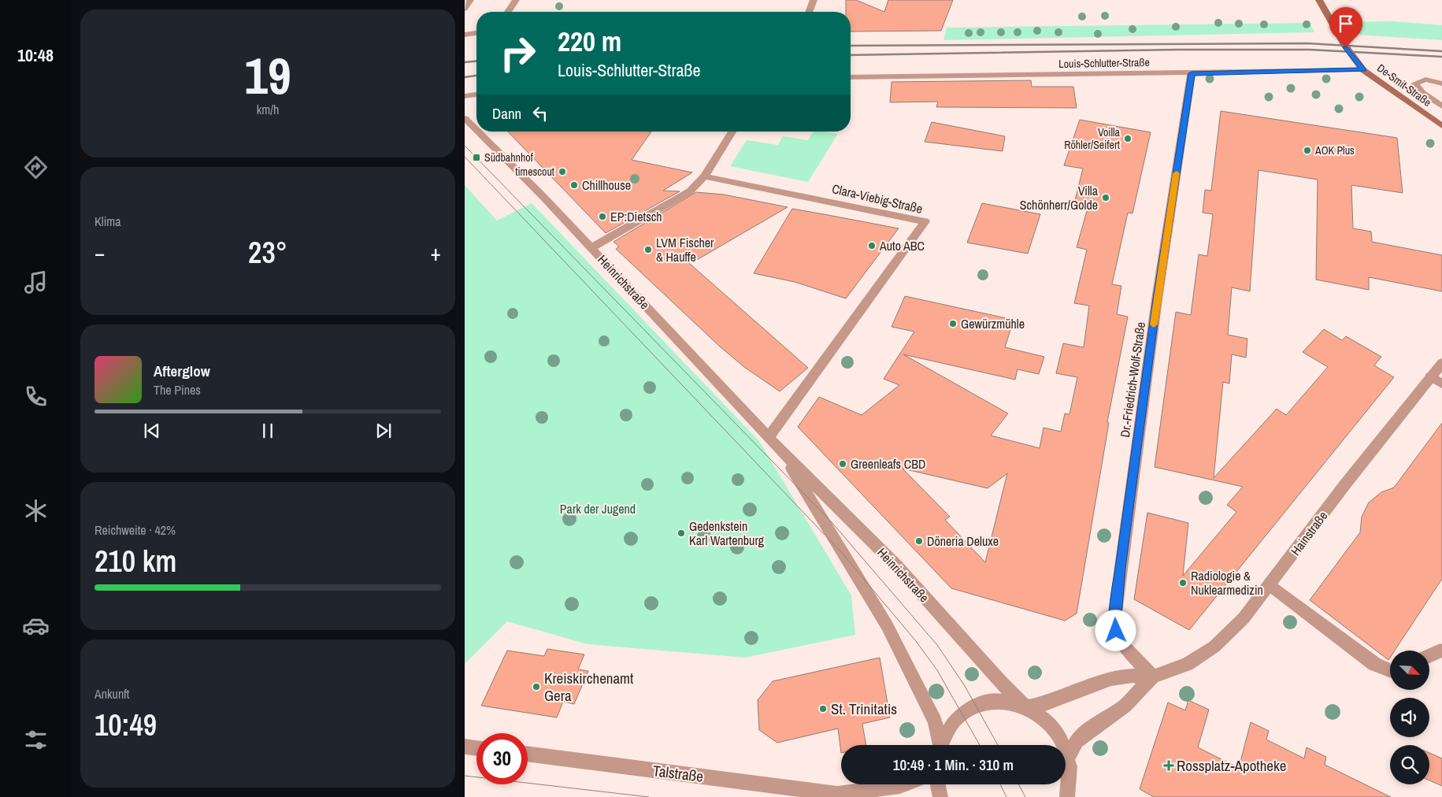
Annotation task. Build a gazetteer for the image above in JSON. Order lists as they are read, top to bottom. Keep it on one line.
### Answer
{"streets":{"main road":["De-Smit-Straße"],"street":["Louis-Schlutter-Straße","Clara-Viebig-Straße","Heinrichstraße","Dr.-Friedrich-Wolf-Straße","Hainstraße","Talstraße"]},"crossings":[["Louis-Schlutter-Straße","De-Smit-Straße"],["Louis-Schlutter-Straße","Dr.-Friedrich-Wolf-Straße"],["Clara-Viebig-Straße","Heinrichstraße"],["Heinrichstraße","Hainstraße"],["Dr.-Friedrich-Wolf-Straße","Hainstraße"]],"parks":["Park der Jugend"],"places":{"other":["Voilla Röhler/Seifert","AOK Plus","timescout","Chillhouse","Villa Schönherr/Golde","EP:Dietsch","Auto ABC","LVM Fischer & Hauffe","Gewürzmühle","Greenleafs CBD","Gedenkstein Karl Wartenburg","Döneria Deluxe","Radiologie & Nuklearmedizin","Kreiskirchenamt Gera","St. Trinitatis"],"transit":["Südbahnhof"],"health":["Rossplatz-Apotheke"]},"north":"bottom right","page":{"tabs":"10:48","tile":[["19","km/h"],"Klima",["Reichweite · 42%","210 km"],["Ankunft","10:49"]],"turn":["220 m","Louis-Schlutter-Straße"],"then":"Dann","heat":["−","23°","+"],"song":["Afterglow","The Pines"],"limit":"30","trip":"10:49 · 1 Min. · 310 m"}}
